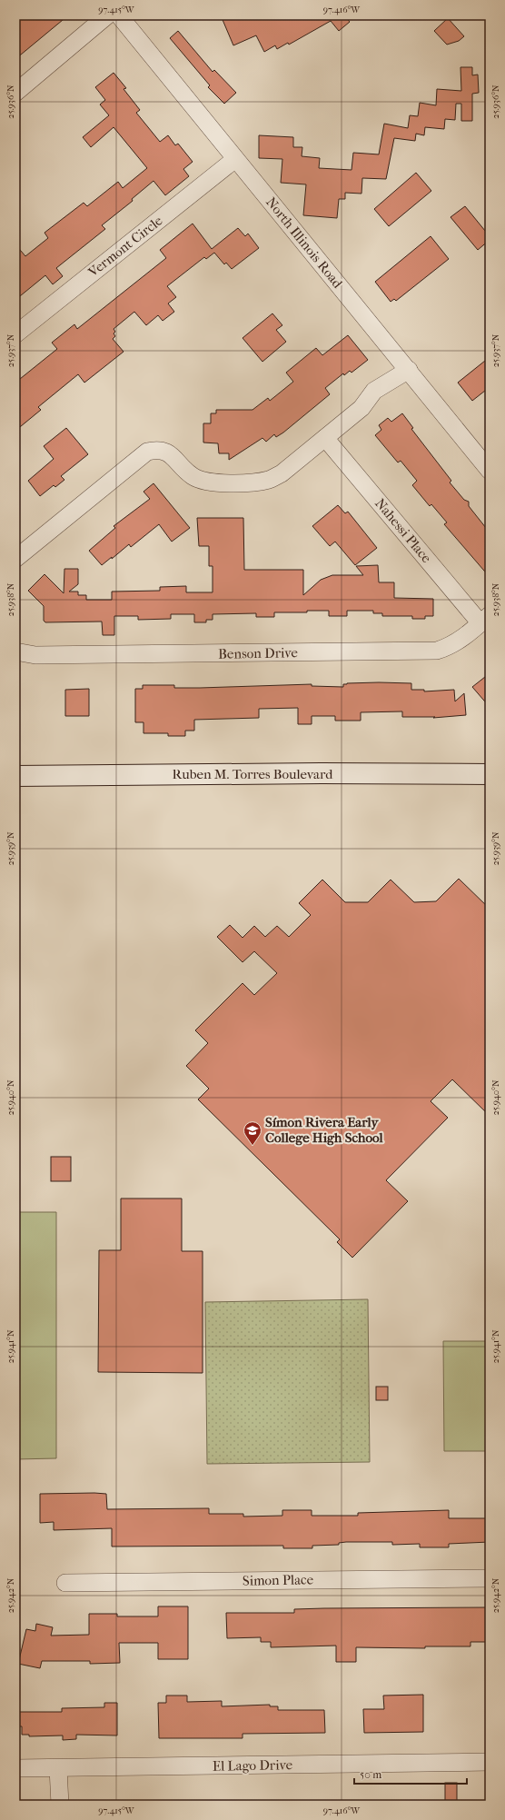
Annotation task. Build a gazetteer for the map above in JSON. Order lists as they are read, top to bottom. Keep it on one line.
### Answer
{"streets":{"main road":["Ruben M. Torres Boulevard"],"street":["North Illinois Road","Vermont Circle","Nahessi Place","Benson Drive","Simon Place","El Lago Drive"]},"crossings":[["North Illinois Road","Vermont Circle"],["Nahessi Place","Benson Drive"]],"places":{"school or university":["Símon Rivera Early College High School"]},"scale_bar":"50 m","coordinates":["97.415°W","97.416°W","25.936°N","25.937°N","25.938°N","25.939°N","25.940°N","25.941°N","25.942°N"]}
